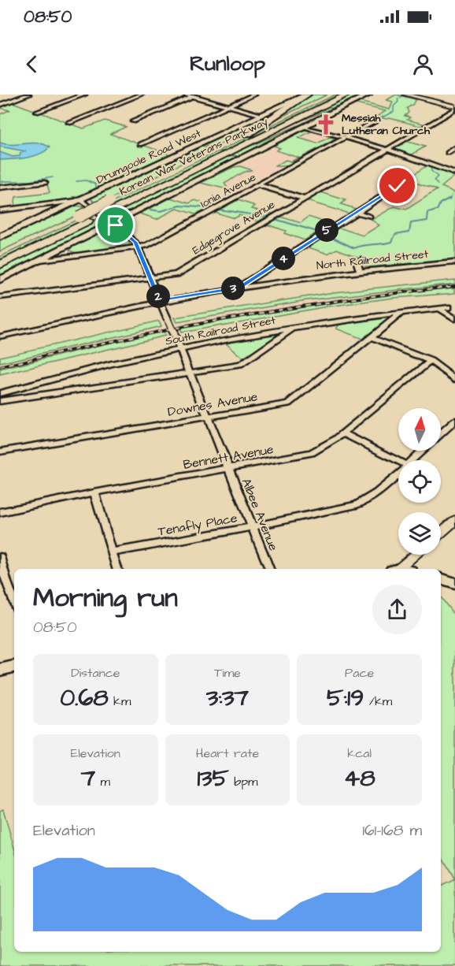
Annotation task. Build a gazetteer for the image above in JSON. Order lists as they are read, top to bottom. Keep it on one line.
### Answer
{"streets":{"highway":["Korean War Veterans Parkway"],"main road":["Drumgoole Road West"],"street":["Ionia Avenue","Edgegrove Avenue","North Railroad Street","South Railroad Street","Downes Avenue","Bennett Avenue","Albee Avenue","Tenafly Place"]},"crossings":[["Drumgoole Road West","Albee Avenue"],["Ionia Avenue","Albee Avenue"],["Edgegrove Avenue","Albee Avenue"],["North Railroad Street","Albee Avenue"],["South Railroad Street","Downes Avenue"],["South Railroad Street","Albee Avenue"],["Downes Avenue","Albee Avenue"],["Bennett Avenue","Albee Avenue"],["Albee Avenue","Tenafly Place"]],"places":{"church":["Messiah Lutheran Church"]},"north":"top","page":{"status":"08:50","header":"Runloop","pins":["5","4","3","2"],"heading":["Morning run","08:50"],"stats":[["Distance","0.68 km"],["Time","3:37"],["Pace","5:19 /km"],["Elevation","7 m"],["Heart rate","135 bpm"],["kcal","48"]],"chart":["Elevation","161–168 m"]}}
